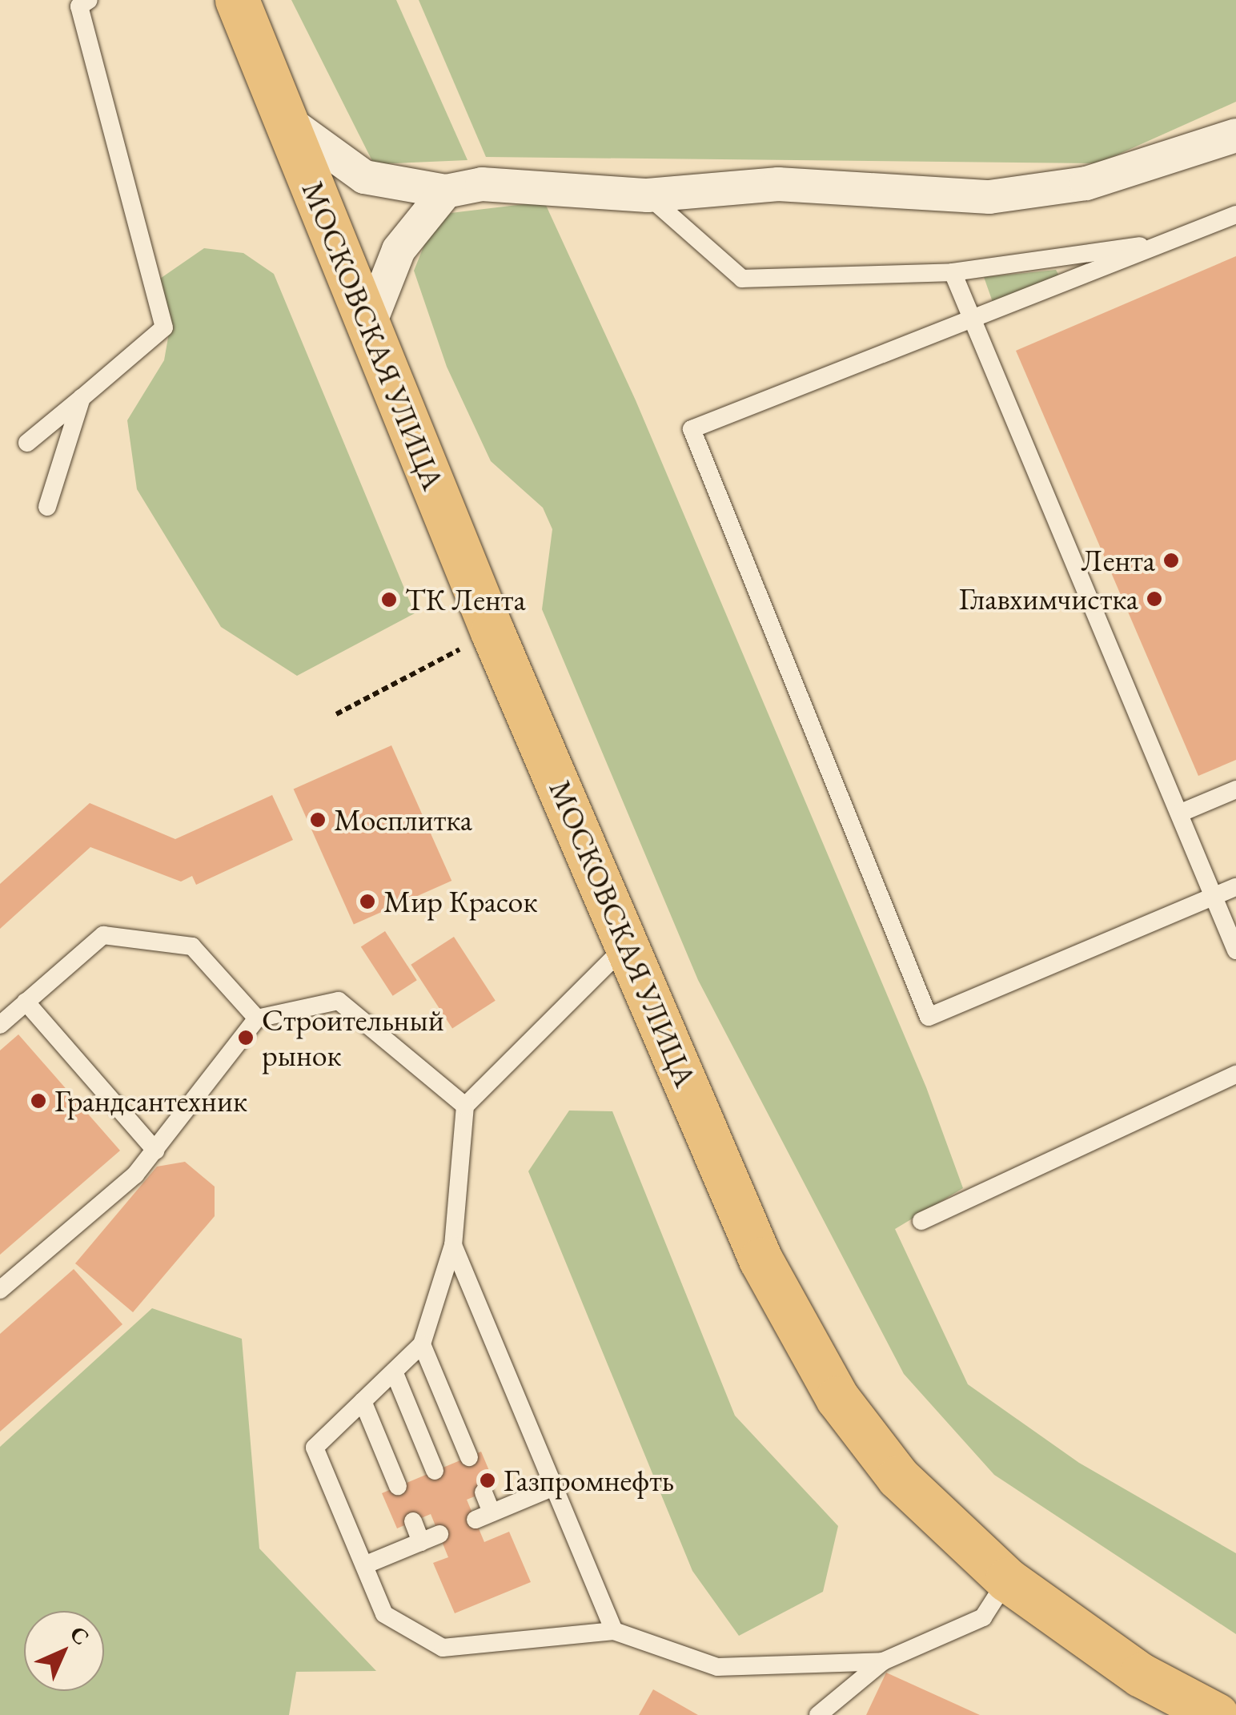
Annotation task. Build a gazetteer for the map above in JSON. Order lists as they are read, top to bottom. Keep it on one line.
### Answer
{"streets":{"main road":["МОСКОВСКАЯ УЛИЦА"]},"places":["Лента","Главхимчистка","ТК Лента","Мосплитка","Мир Красок","Строительный рынок","Грандсантехник","Газпромнефть"],"north":"top right"}
